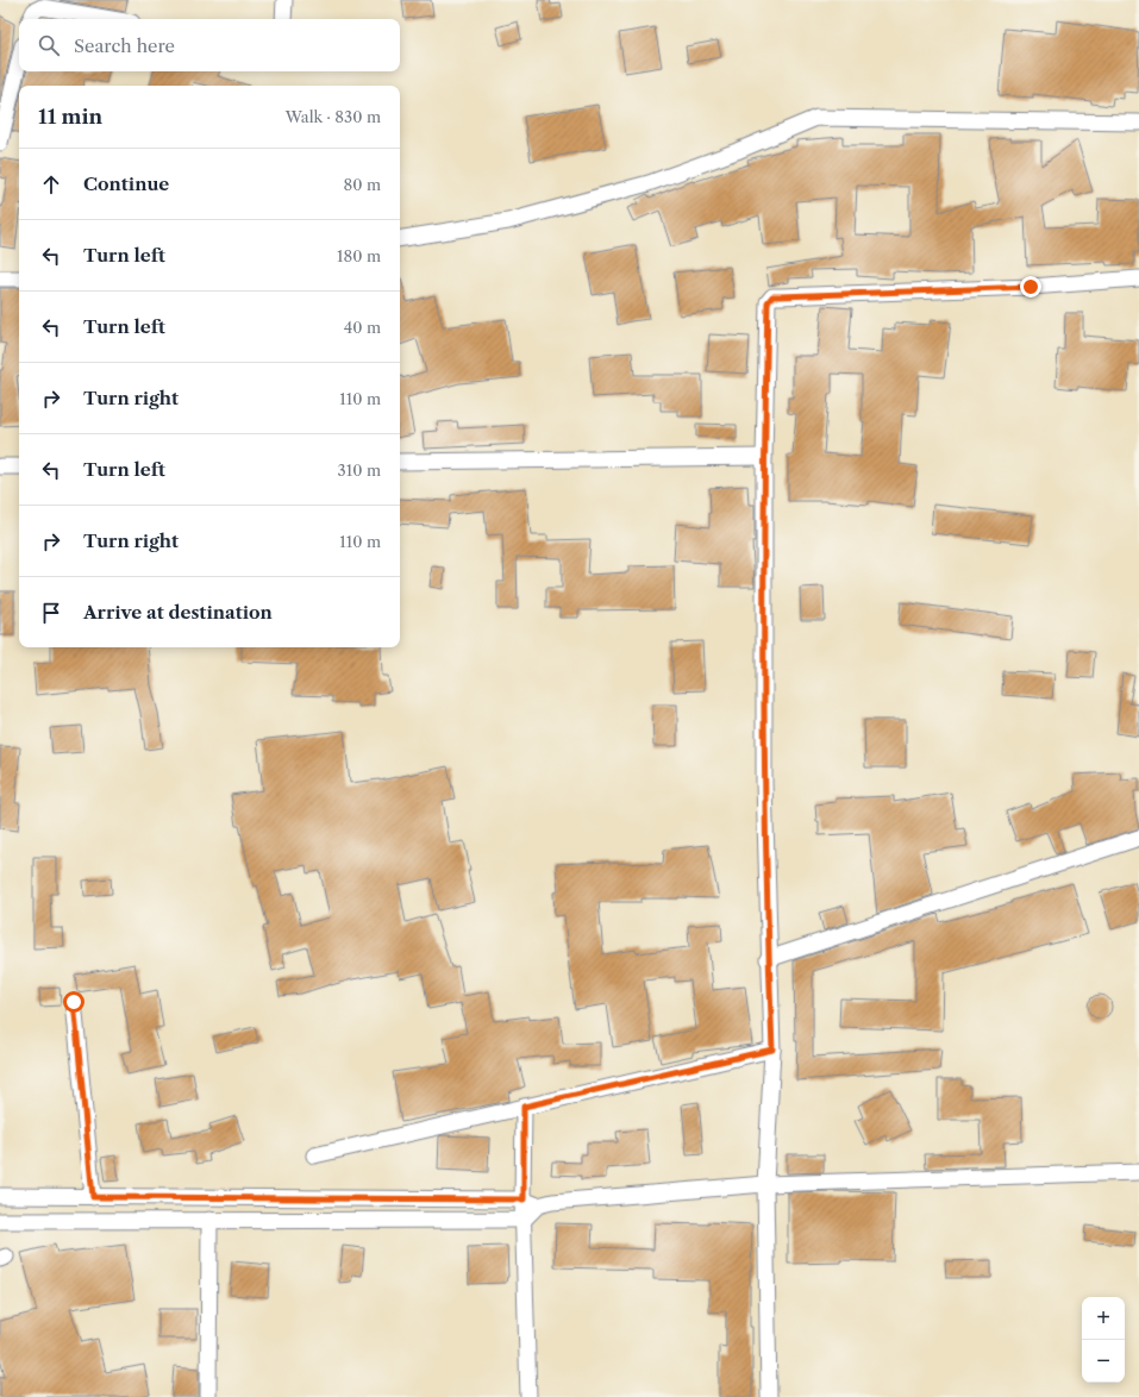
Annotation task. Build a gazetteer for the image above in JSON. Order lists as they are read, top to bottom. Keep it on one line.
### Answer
{"page":{"search":"Search here","heading":["11 min","Walk · 830 m"],"list":[["Continue","80 m"],["Turn left","180 m"],["Turn left","40 m"],["Turn right","110 m"],["Turn left","310 m"],["Turn right","110 m"],"Arrive at destination"],"map_buttons":["+","−"]}}
